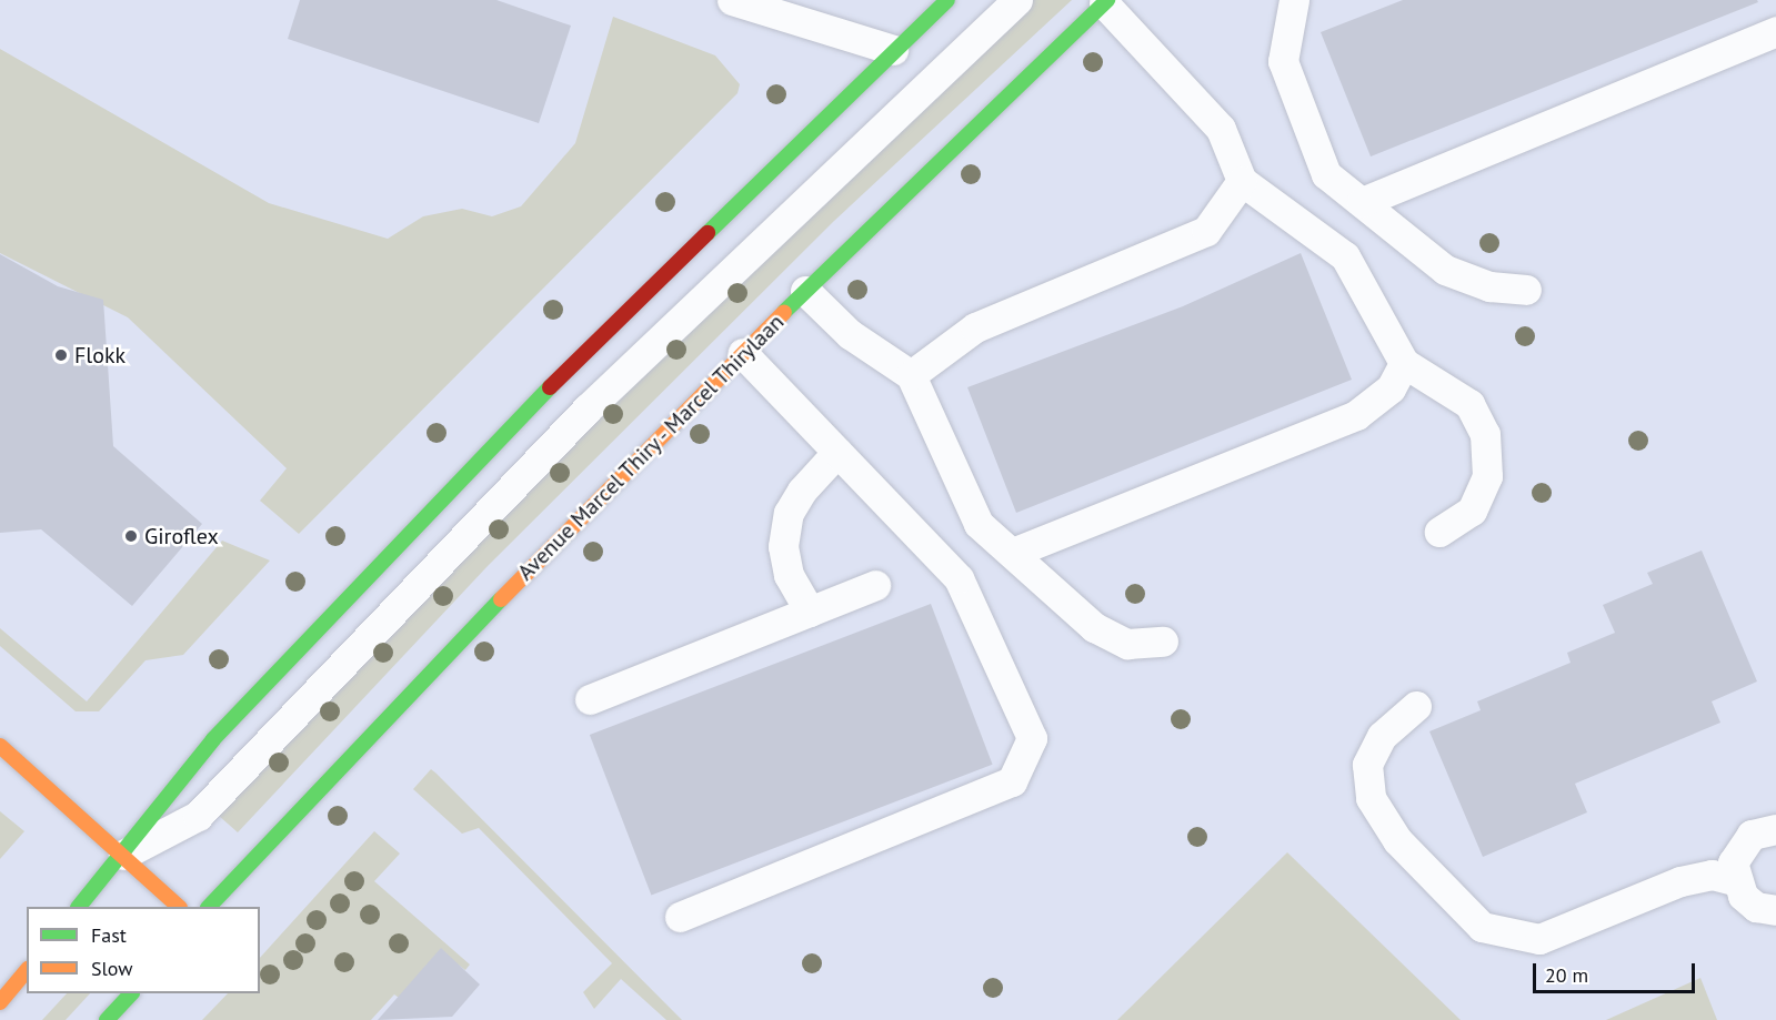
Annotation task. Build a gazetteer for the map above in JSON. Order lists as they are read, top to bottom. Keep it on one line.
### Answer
{"streets":{"main road":["Avenue Marcel Thiry - Marcel Thirylaan"]},"places":["Flokk","Giroflex"],"legend":["Fast","Slow"],"scale_bar":"20 m"}
